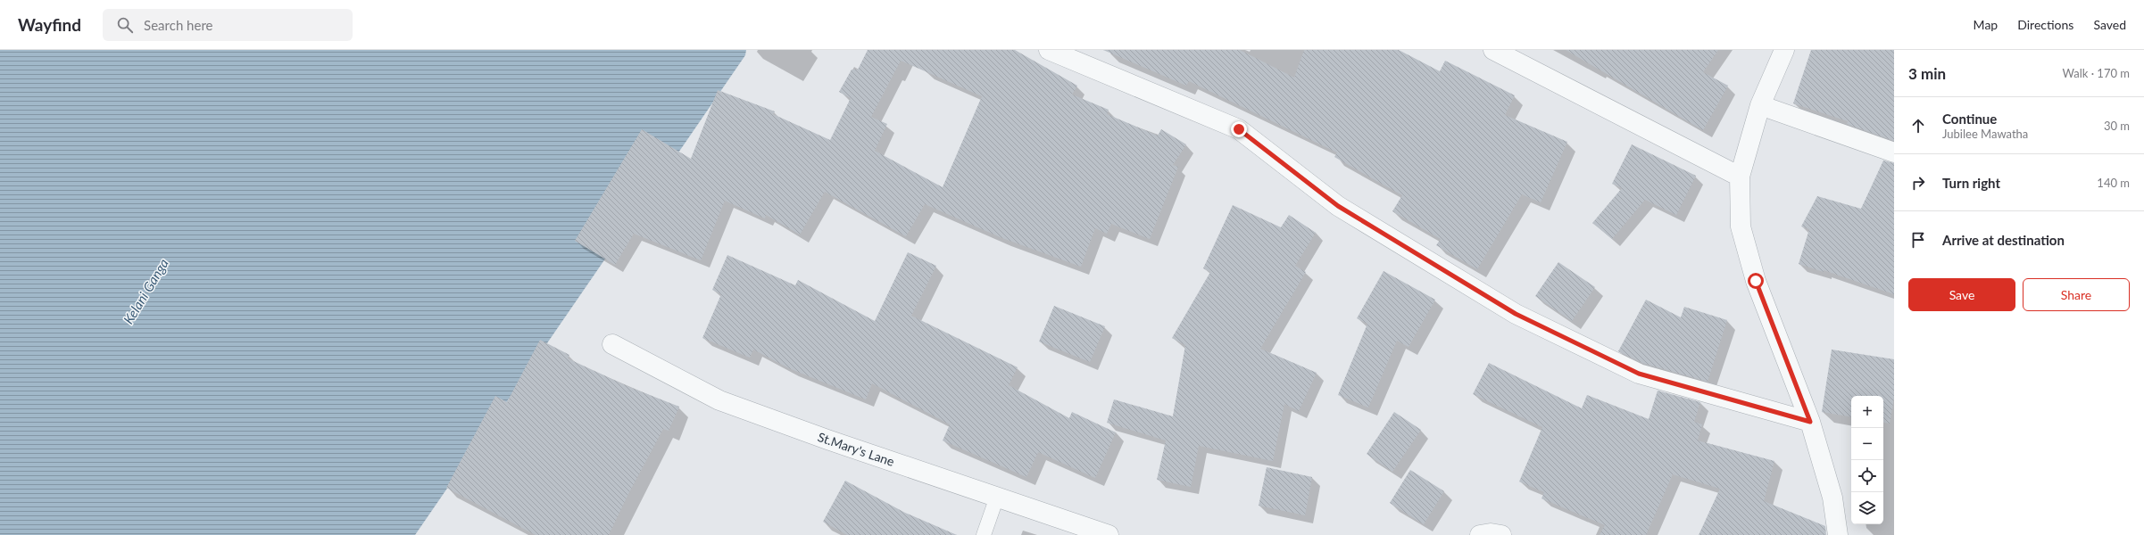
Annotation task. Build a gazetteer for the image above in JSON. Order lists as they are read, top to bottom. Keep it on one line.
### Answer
{"streets":{"street":["St.Mary's Lane"]},"water":["Kelani Ganga"],"page":{"header":"Wayfind","search":"Search here","nav":["Map","Directions","Saved"],"heading":["3 min","Walk · 170 m"],"list":[["Continue","Jubilee Mawatha","30 m"],["Turn right","140 m"],"Arrive at destination"],"buttons":["Save","Share"],"map_buttons":["+","−"]}}
